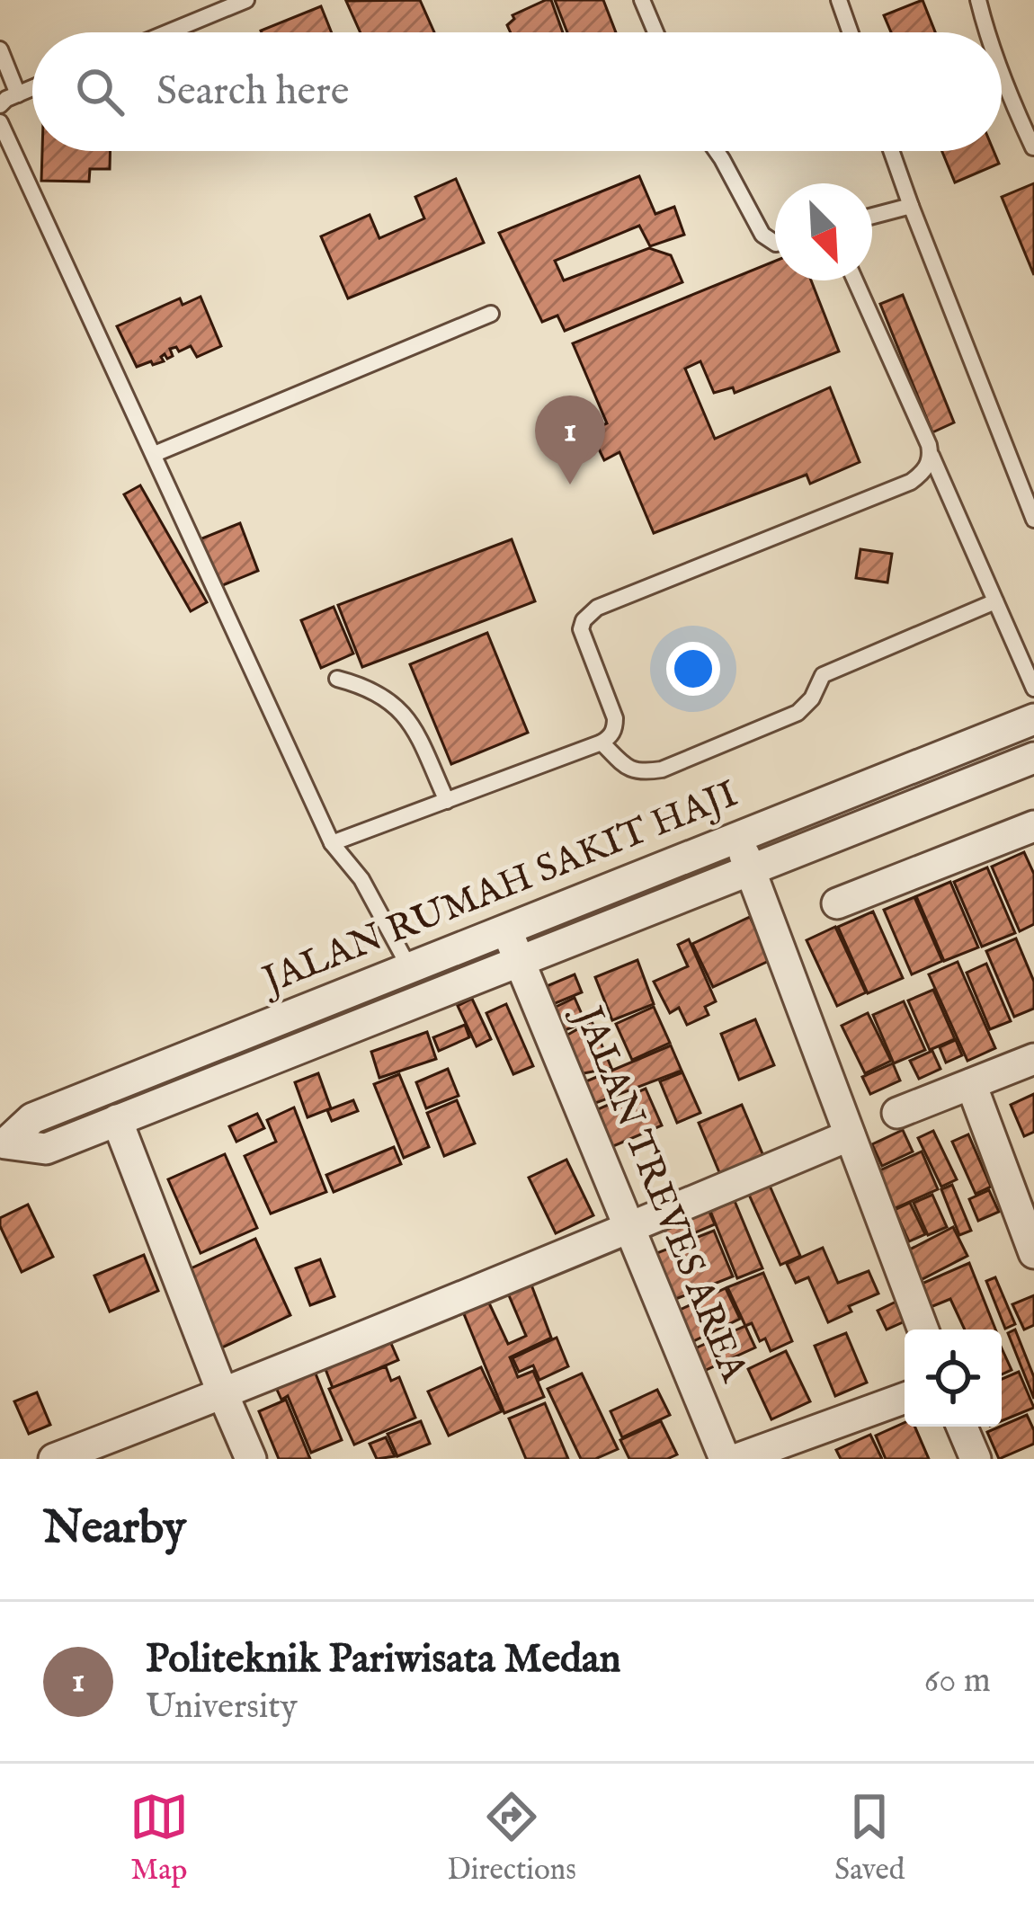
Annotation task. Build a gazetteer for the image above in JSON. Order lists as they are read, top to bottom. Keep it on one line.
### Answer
{"streets":{"street":["JALAN RUMAH SAKIT HAJI","JALAN TREVES AREA"]},"crossings":[["JALAN RUMAH SAKIT HAJI","JALAN TREVES AREA"]],"north":"bottom right","page":{"search":"Search here","pins":"1","heading":"Nearby","list":[{"mark":"1","name":"Politeknik Pariwisata Medan","note":"University","value":"60 m"}],"nav":["Map","Directions","Saved"]}}
